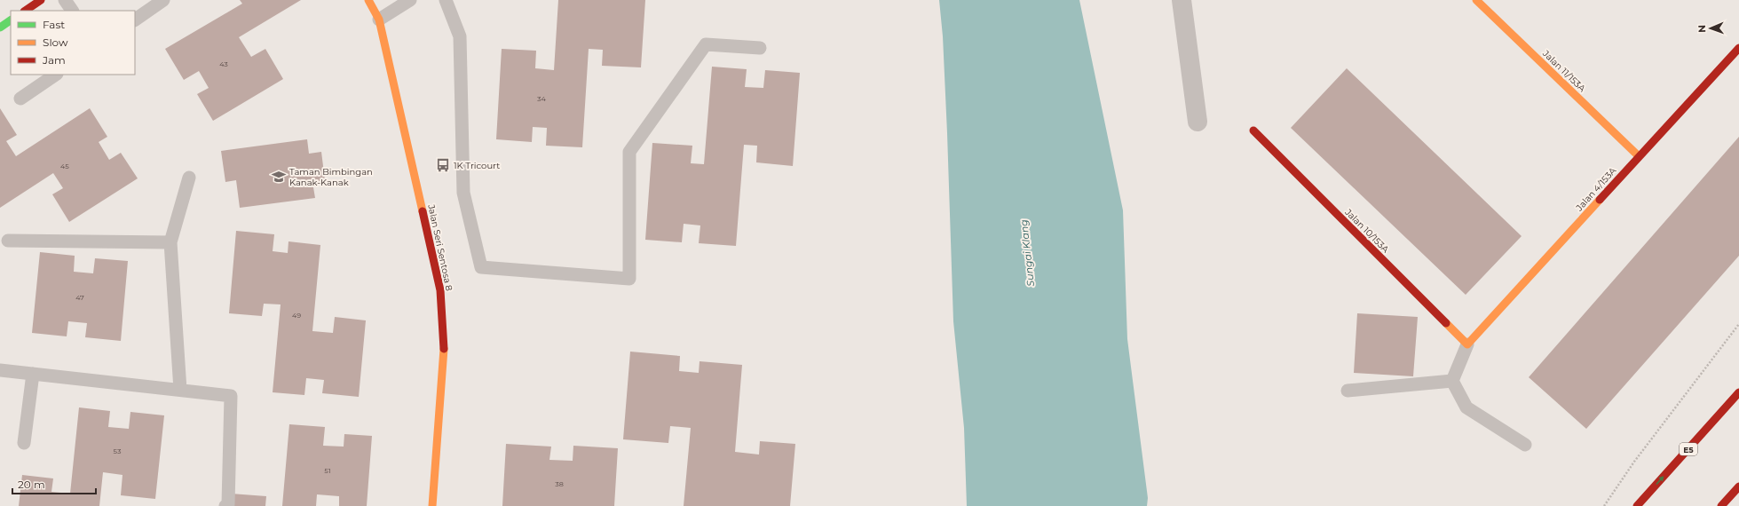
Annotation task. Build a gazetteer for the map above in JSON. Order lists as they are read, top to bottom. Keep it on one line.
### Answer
{"streets":{"main road":["Jalan 11/153A","Jalan 4/153A","Jalan 10/153A","Jalan Seri Sentosa 8","E5"]},"crossings":[["Jalan 11/153A","Jalan 4/153A"],["Jalan 4/153A","Jalan 10/153A"]],"water":["Sungai Klang"],"places":{"bus stop":["1K Tricourt"],"school or university":["Taman Bimbingan Kanak-Kanak"]},"house_numbers":["43","34","45","47","49","53","51","38"],"legend":["Fast","Slow","Jam"],"scale_bar":"20 m","north":"left"}
